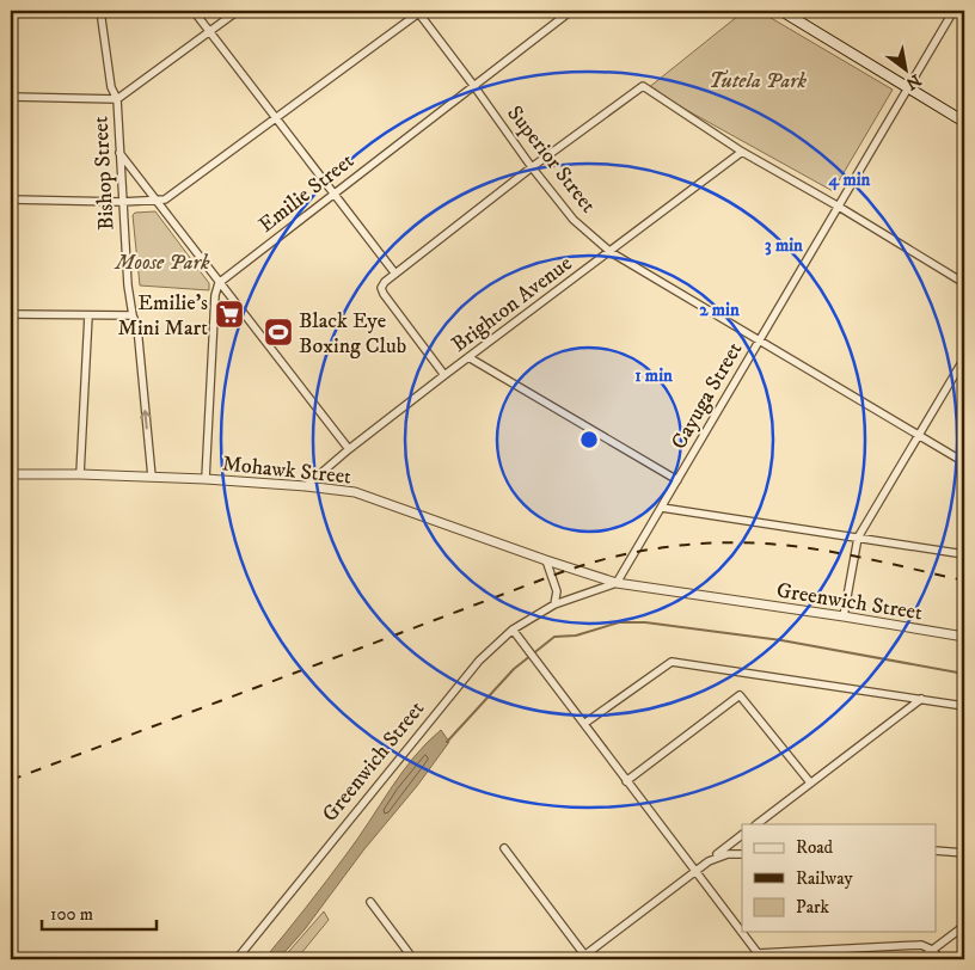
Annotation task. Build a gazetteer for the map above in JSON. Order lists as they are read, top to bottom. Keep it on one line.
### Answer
{"streets":{"street":["Superior Street","Bishop Street","Emilie Street","Brighton Avenue","Cayuga Street","Mohawk Street","Greenwich Street"]},"crossings":[["Superior Street","Emilie Street"],["Superior Street","Brighton Avenue"],["Superior Street","Cayuga Street"],["Bishop Street","Mohawk Street"],["Brighton Avenue","Mohawk Street"],["Cayuga Street","Mohawk Street"],["Cayuga Street","Greenwich Street"],["Mohawk Street","Greenwich Street"]],"parks":["Tutela Park","Moose Park"],"places":{"supermarket":["Emilie's Mini Mart"],"sports":["Black Eye Boxing Club"]},"legend":["Road","Railway","Park"],"scale_bar":"100 m","north":"bottom right","rings":["4 min","3 min","2 min","1 min"]}
